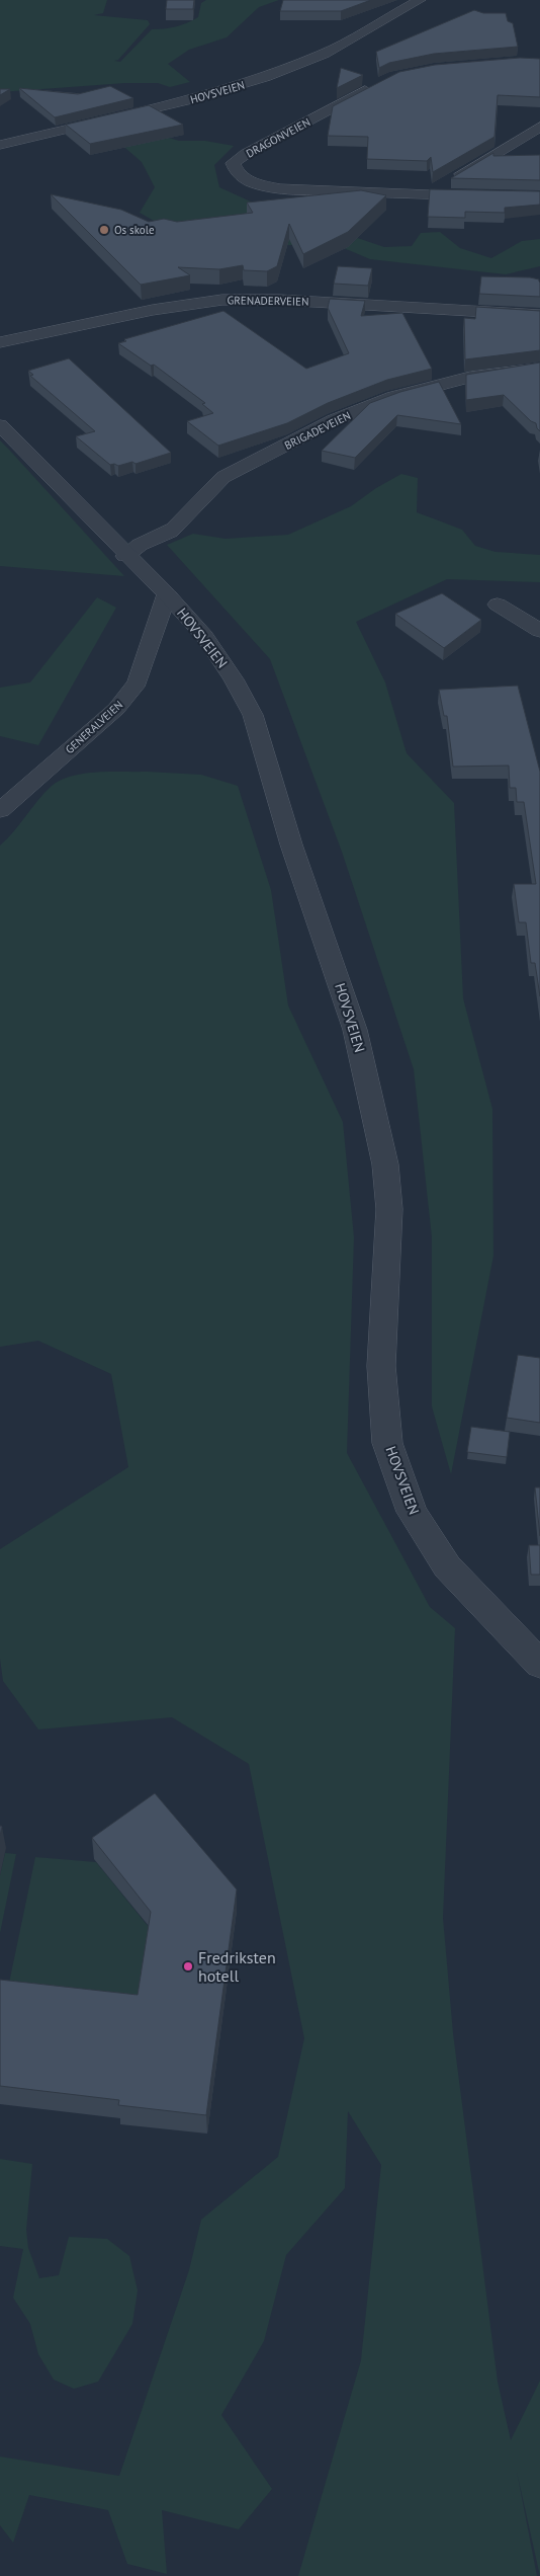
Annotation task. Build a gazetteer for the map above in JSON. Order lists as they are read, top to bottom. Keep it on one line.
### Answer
{"streets":{"street":["HOVSVEIEN","DRAGONVEIEN","GRENADERVEIEN","BRIGADEVEIEN","GENERALVEIEN"]},"crossings":[["HOVSVEIEN","BRIGADEVEIEN"],["HOVSVEIEN","GENERALVEIEN"]],"places":["Os skole","Fredriksten hotell"]}
